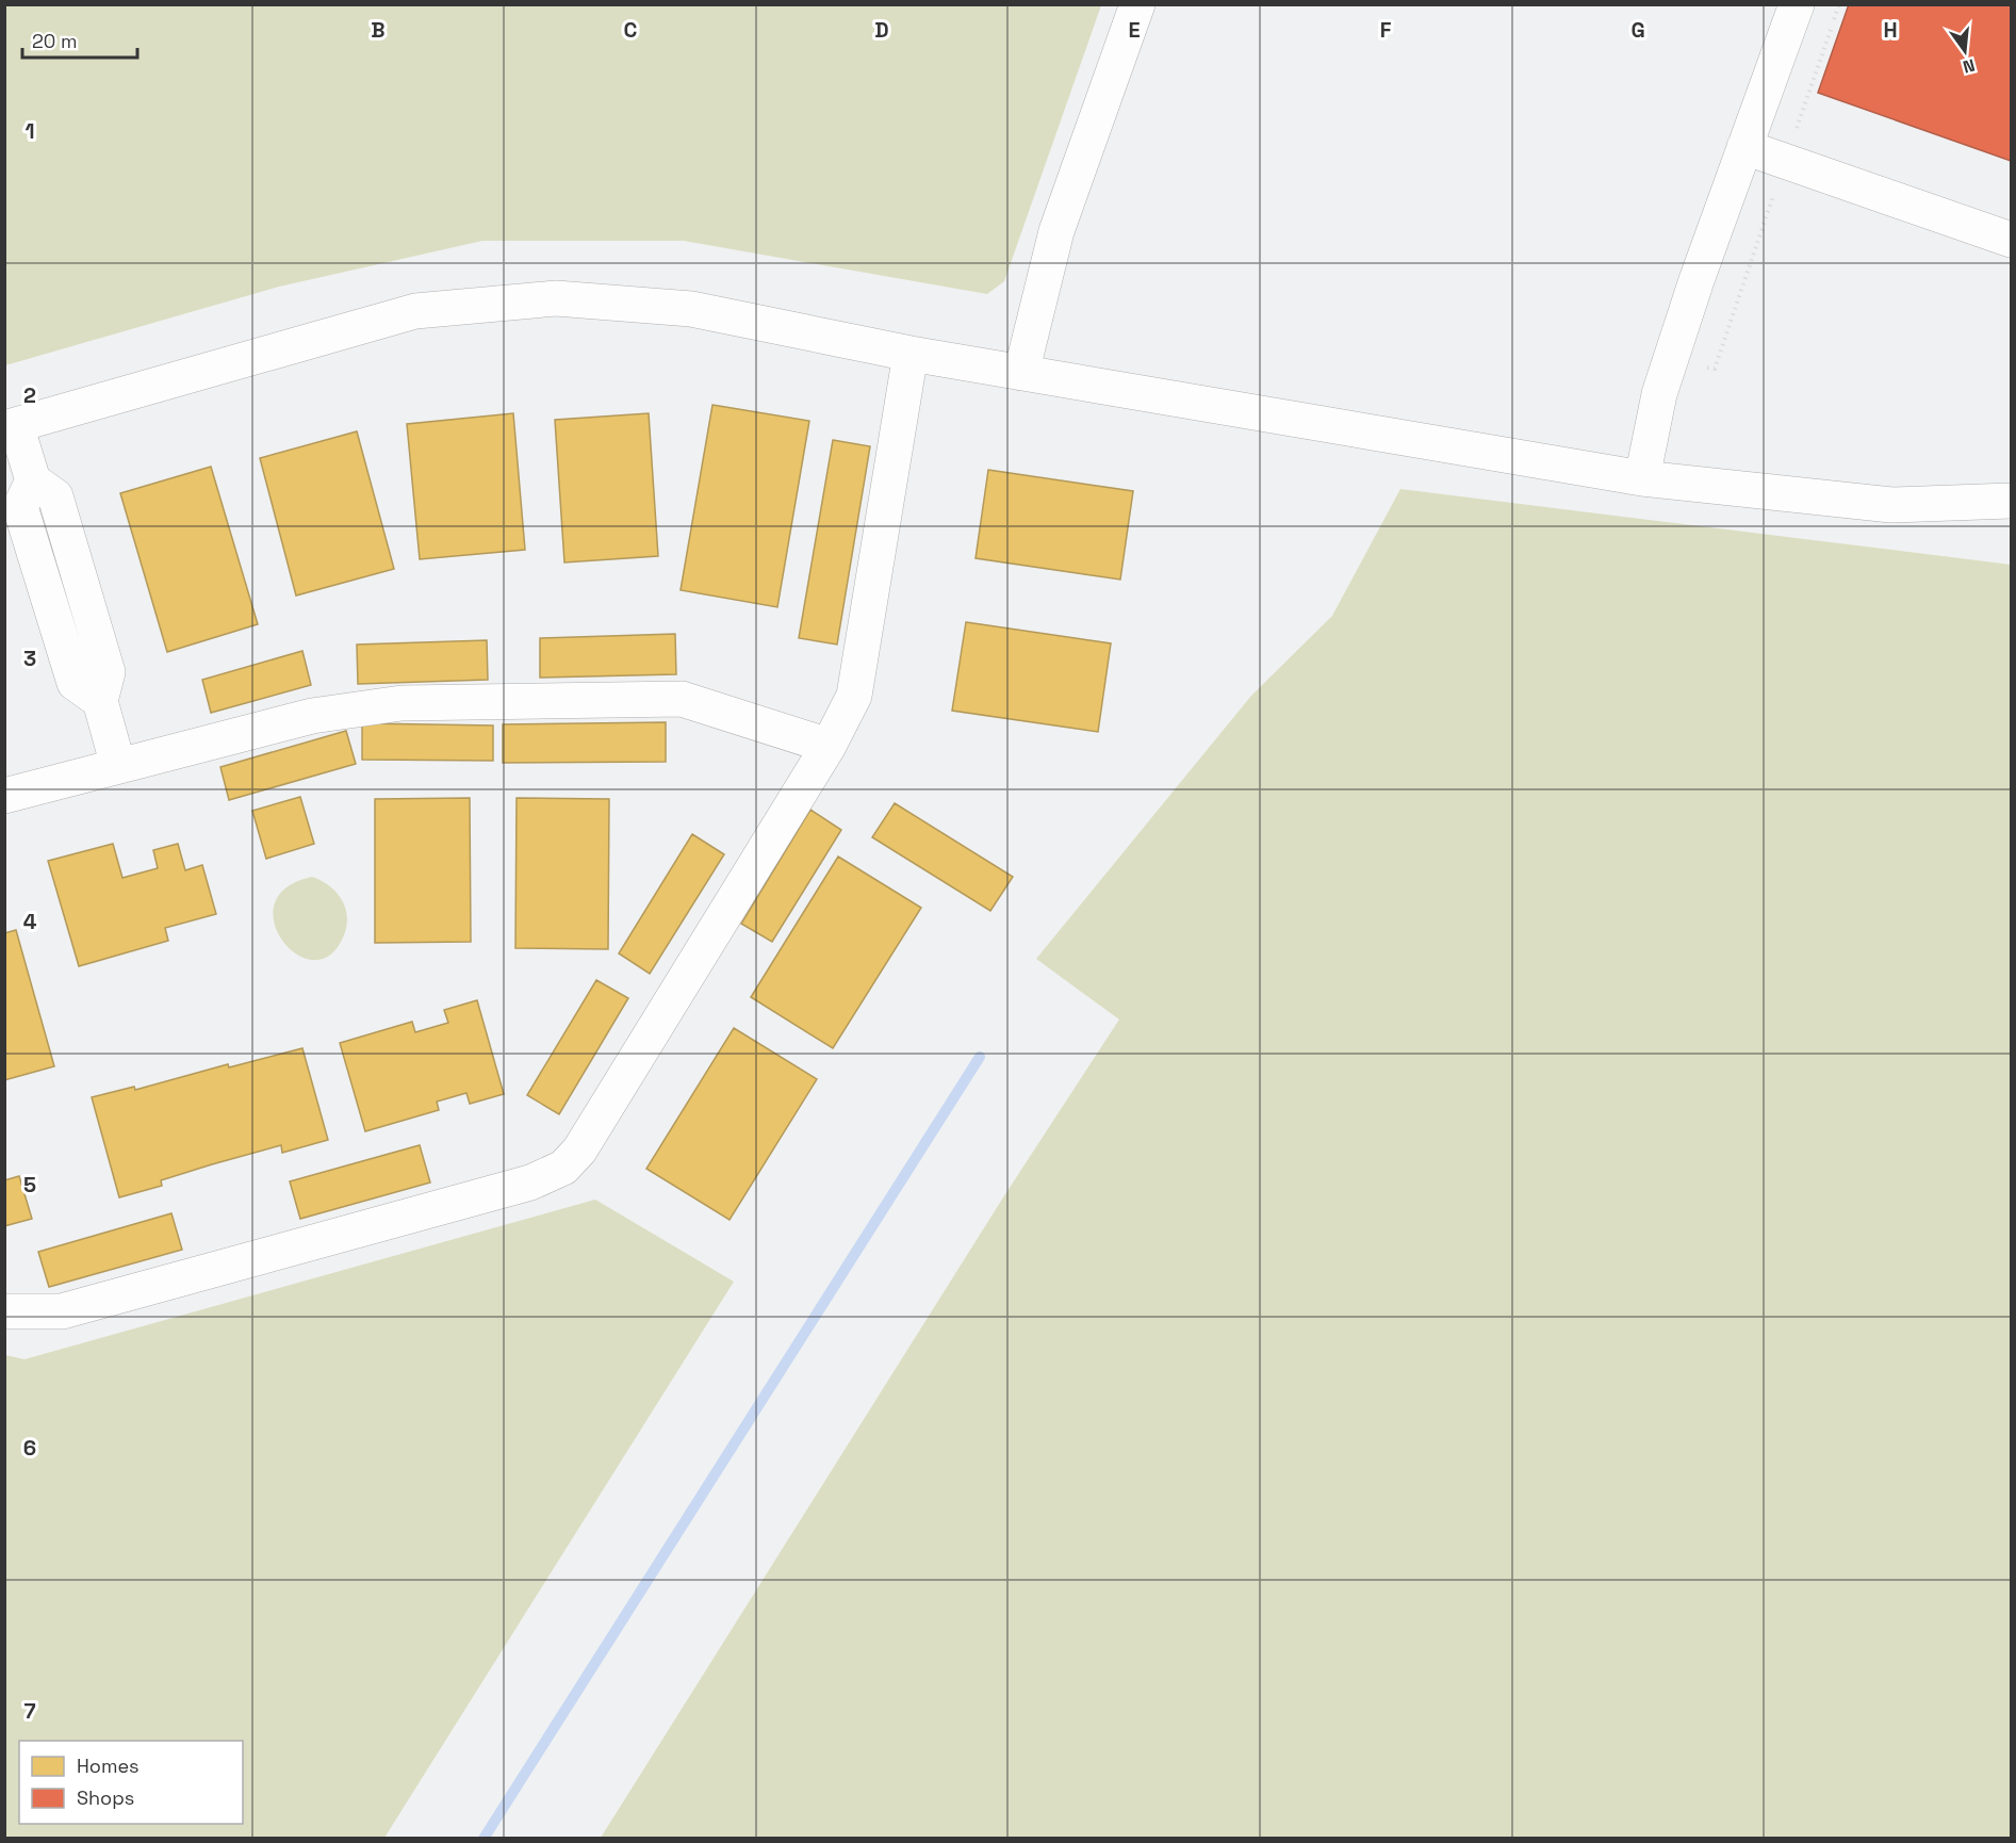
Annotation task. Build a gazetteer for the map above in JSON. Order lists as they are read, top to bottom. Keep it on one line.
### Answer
{"legend":["Homes","Shops"],"scale_bar":"20 m","north":"bottom","grid":{"columns":["B","C","D","E","F","G","H"],"rows":["1","2","3","4","5","6","7"]}}
